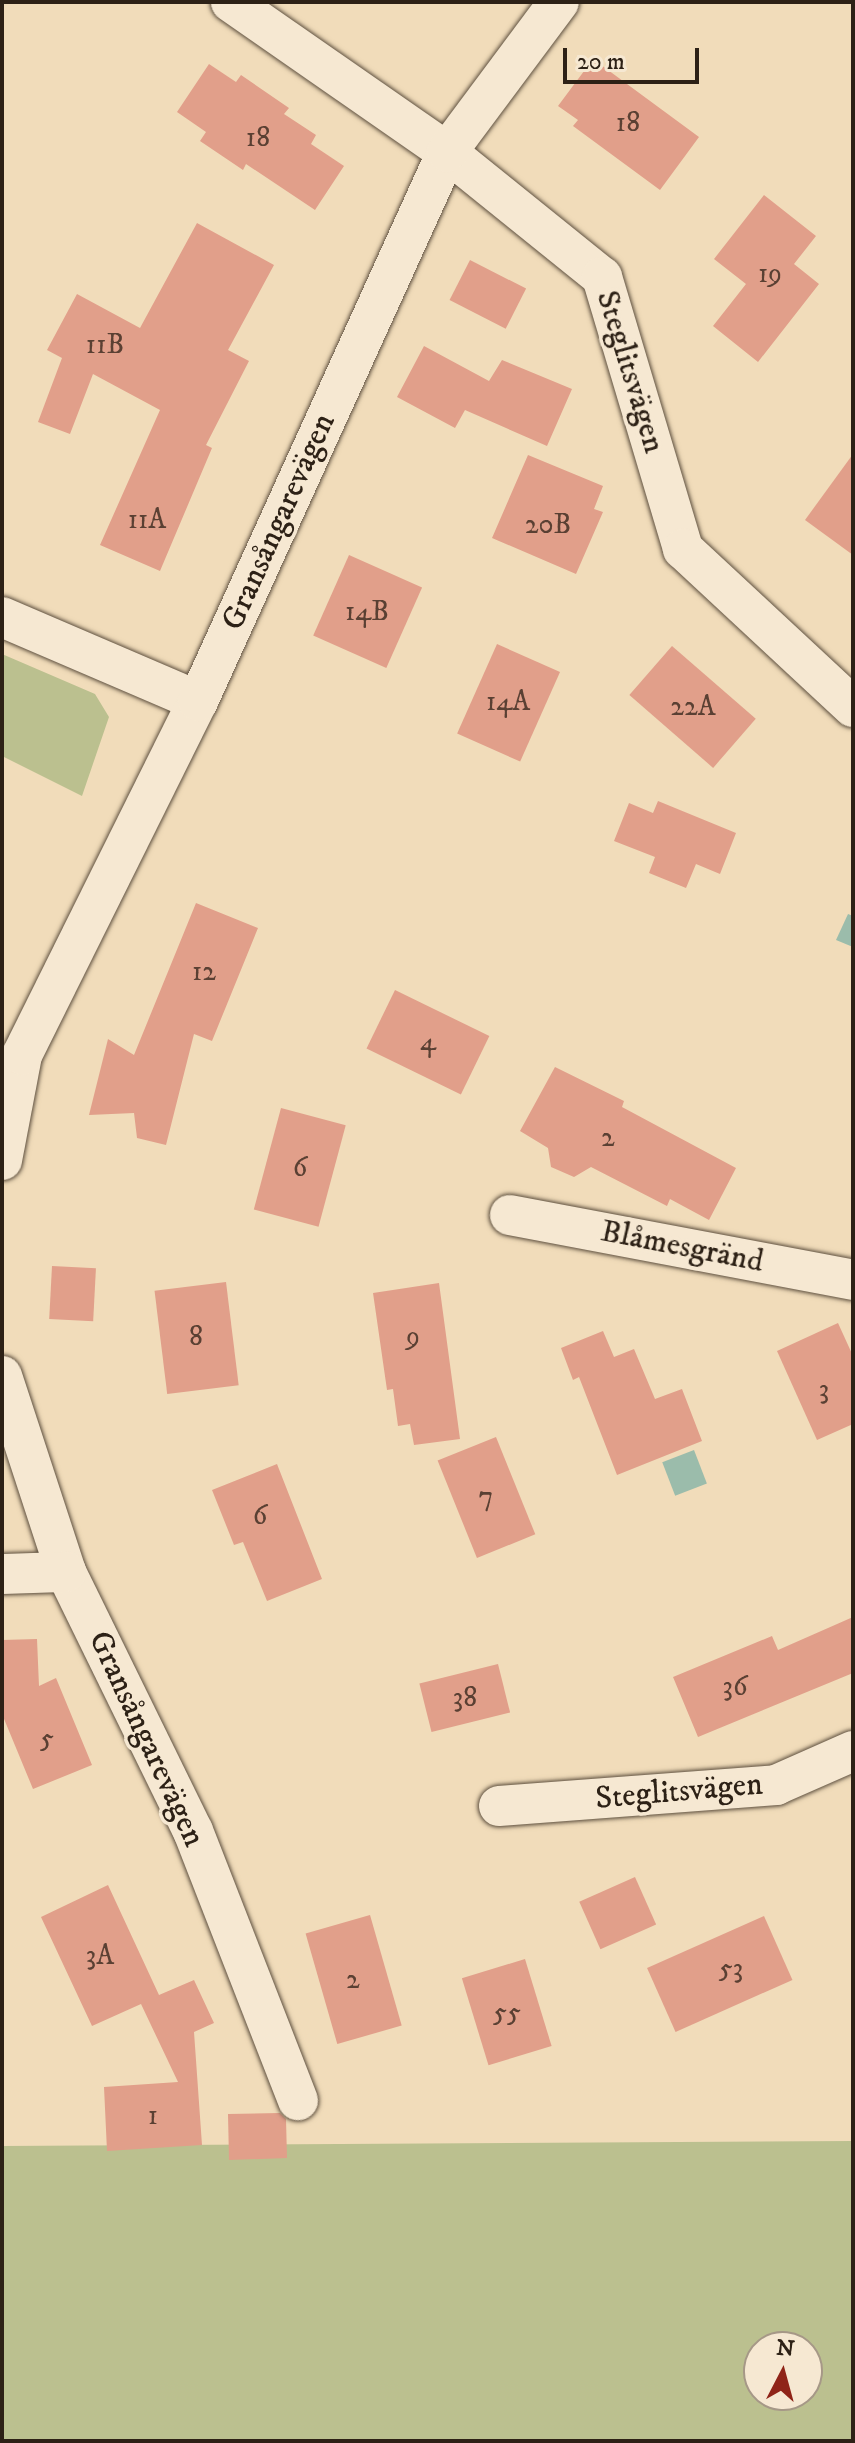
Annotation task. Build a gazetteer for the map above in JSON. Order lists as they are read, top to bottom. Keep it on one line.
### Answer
{"streets":{"street":["Steglitsvägen","Gransångarevägen","Blåmesgränd"]},"crossings":[["Steglitsvägen","Gransångarevägen"]],"house_numbers":["18","18","19","11B","11A","20B","14B","14A","22A","12","4","2","6","8","9","3","7","6","36","38","5","3A","53","2","55","1"],"scale_bar":"20 m","north":"top"}
